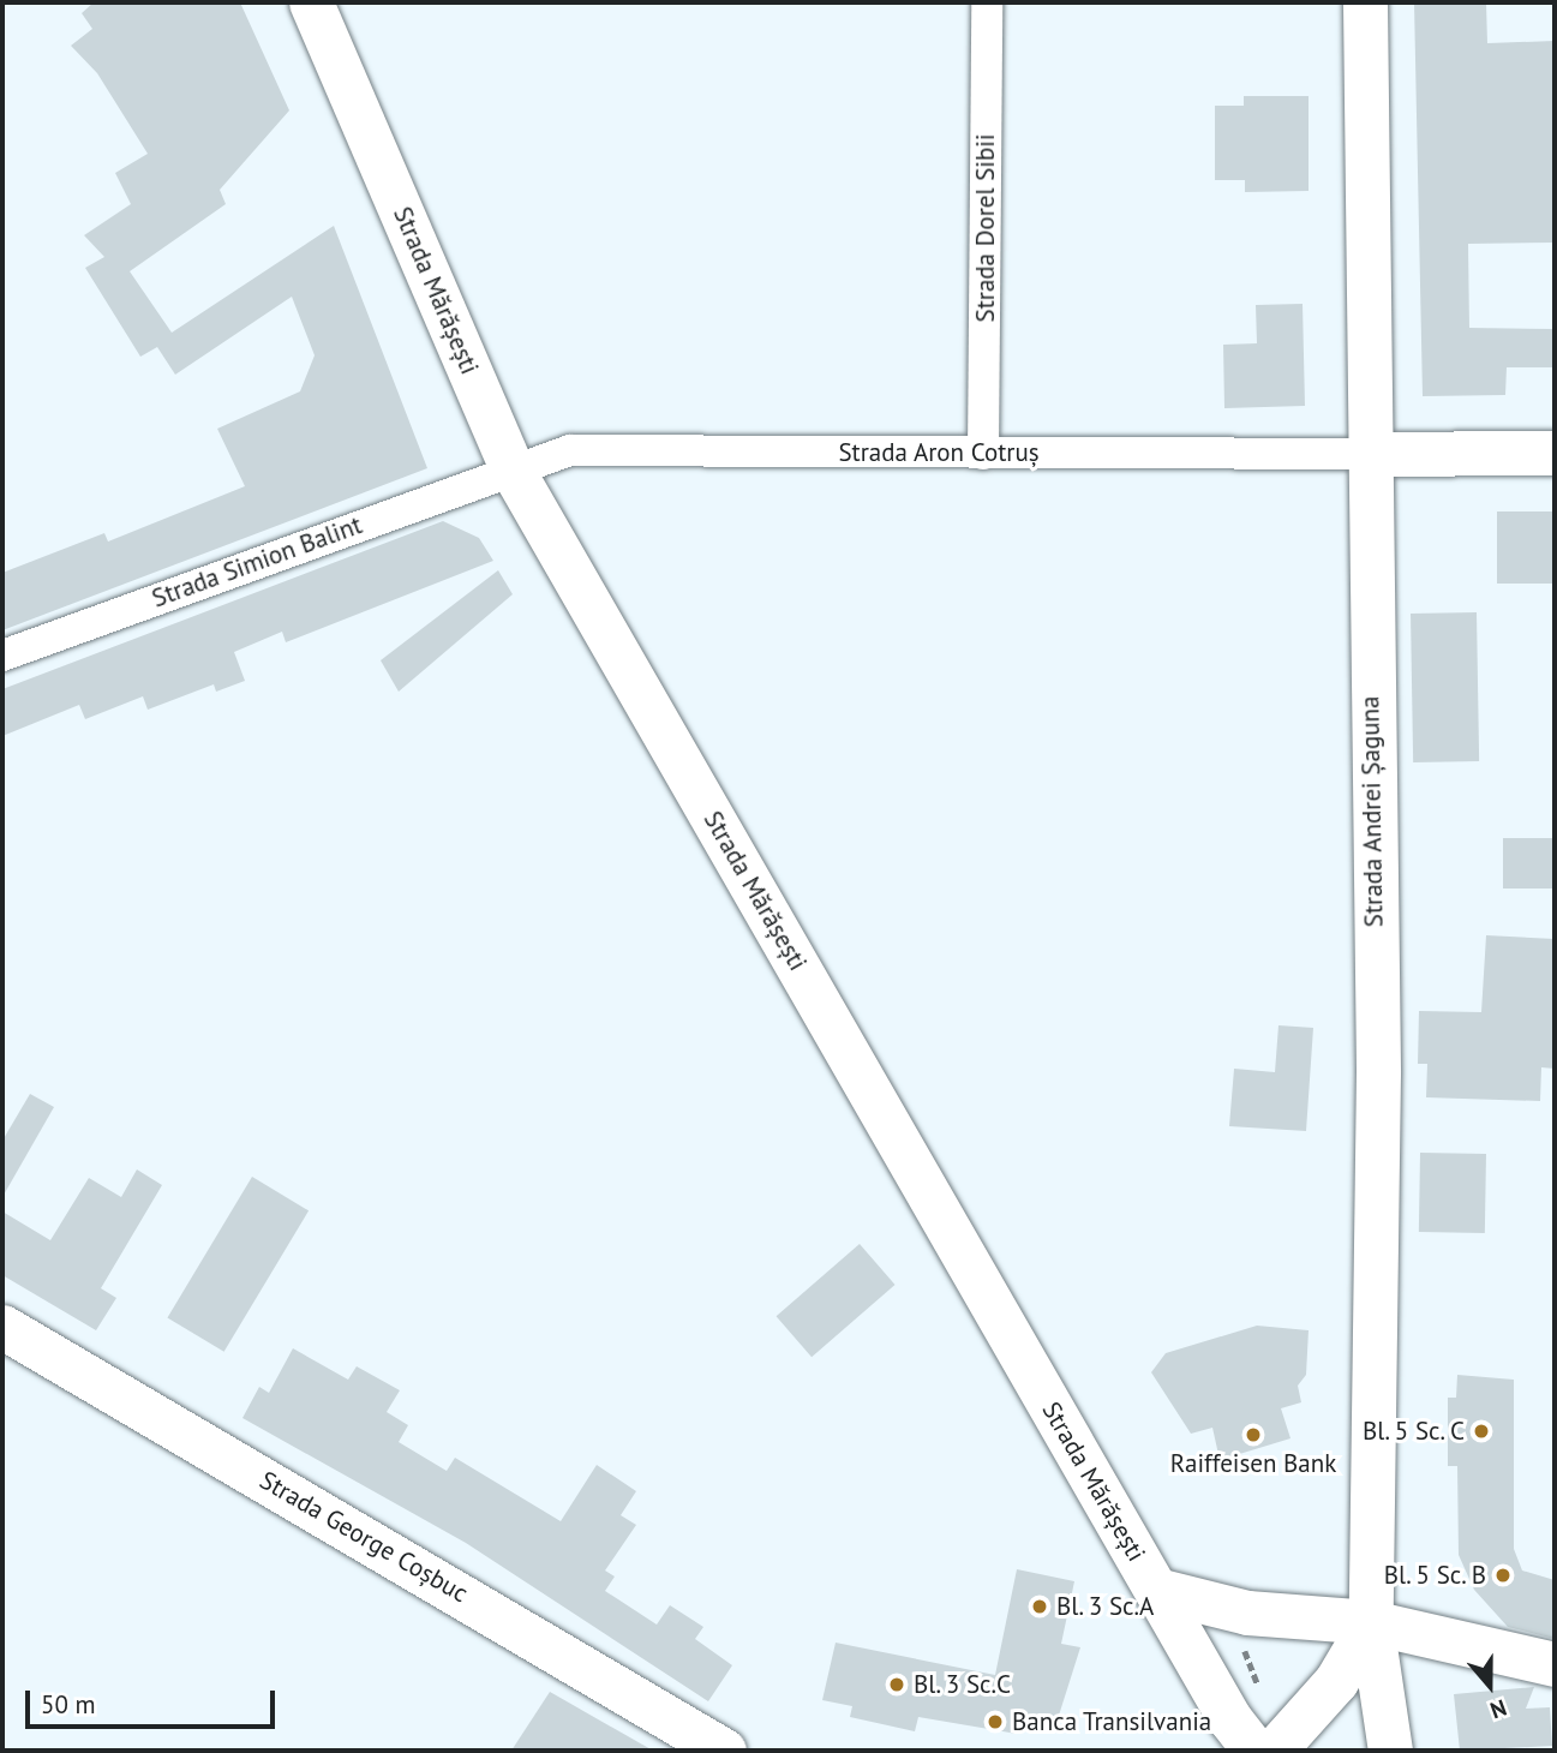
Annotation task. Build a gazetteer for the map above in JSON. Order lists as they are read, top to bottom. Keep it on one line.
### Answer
{"streets":{"street":["Strada Dorel Sibii","Strada Mărășești","Strada Aron Cotruș","Strada Simion Balint","Strada Andrei Șaguna","Strada George Coșbuc"]},"crossings":[["Strada Dorel Sibii","Strada Aron Cotruș"],["Strada Mărășești","Strada Aron Cotruș"],["Strada Mărășești","Strada Simion Balint"],["Strada Aron Cotruș","Strada Simion Balint"],["Strada Aron Cotruș","Strada Andrei Șaguna"]],"places":["Bl. 5 Sc. C","Raiffeisen Bank","Bl. 5 Sc. B","Bl. 3 Sc.A","Bl. 3 Sc.C","Banca Transilvania"],"scale_bar":"50 m","north":"bottom"}
